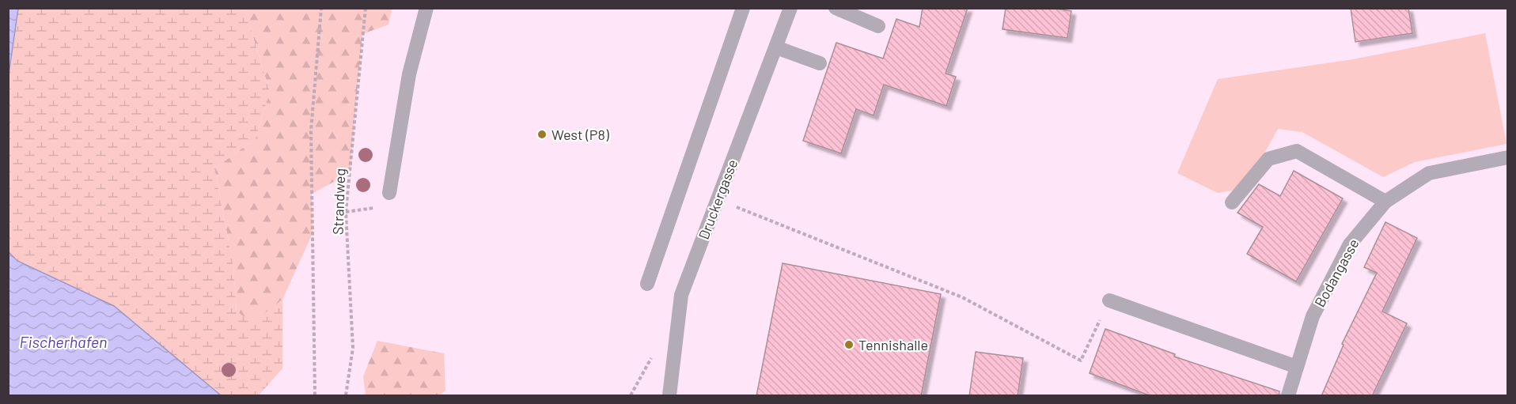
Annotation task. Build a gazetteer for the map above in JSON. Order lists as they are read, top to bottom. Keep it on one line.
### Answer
{"streets":{"street":["Druckergasse","Bodangasse"],"path":["Strandweg"]},"water":["Fischerhafen"],"places":["West (P8)","Tennishalle"]}
